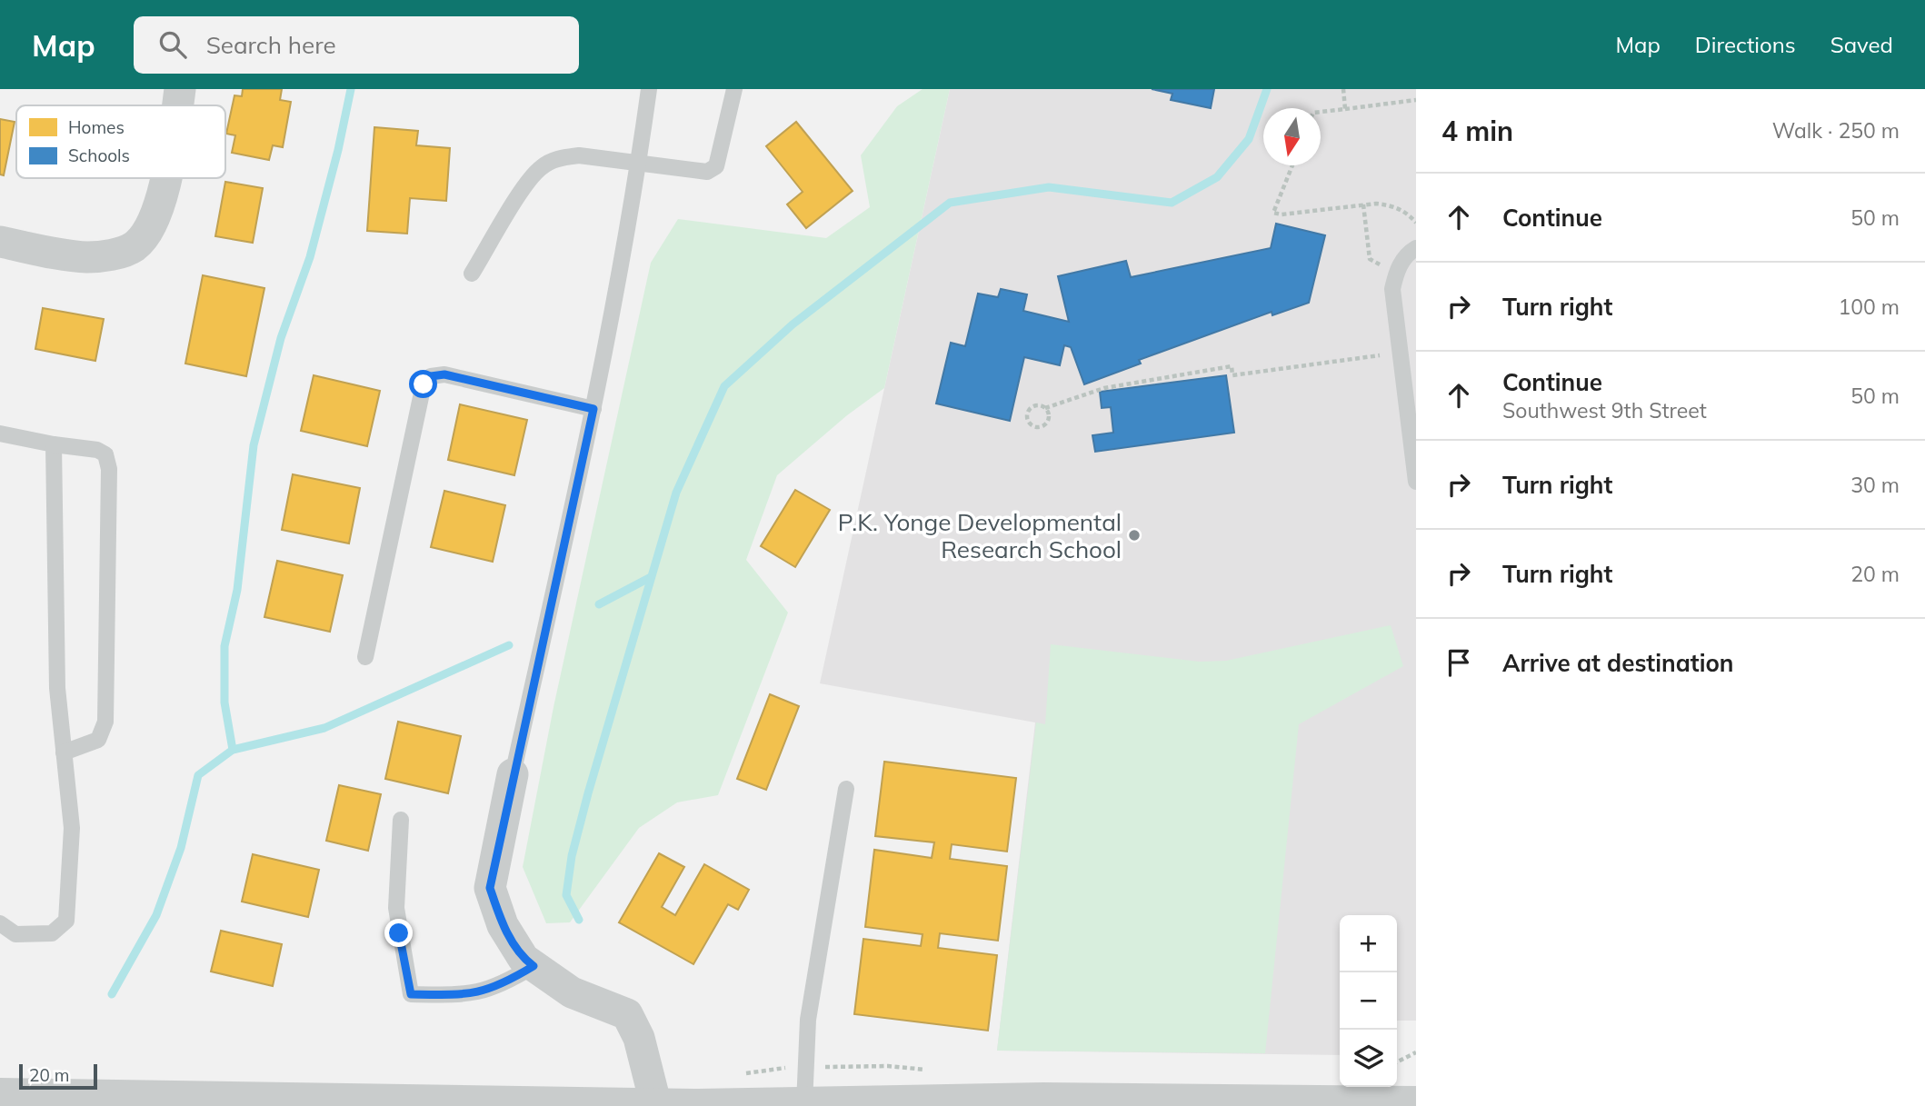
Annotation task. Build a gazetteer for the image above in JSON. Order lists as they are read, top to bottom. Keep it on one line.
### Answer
{"places":["P.K. Yonge Developmental Research School"],"legend":["Homes","Schools"],"scale_bar":"20 m","north":"bottom","page":{"header":"Map","search":"Search here","nav":["Map","Directions","Saved"],"heading":["4 min","Walk · 250 m"],"list":[["Continue","50 m"],["Turn right","100 m"],["Continue","Southwest 9th Street","50 m"],["Turn right","30 m"],["Turn right","20 m"],"Arrive at destination"],"map_buttons":["+","−"],"scale":"20 m"}}
